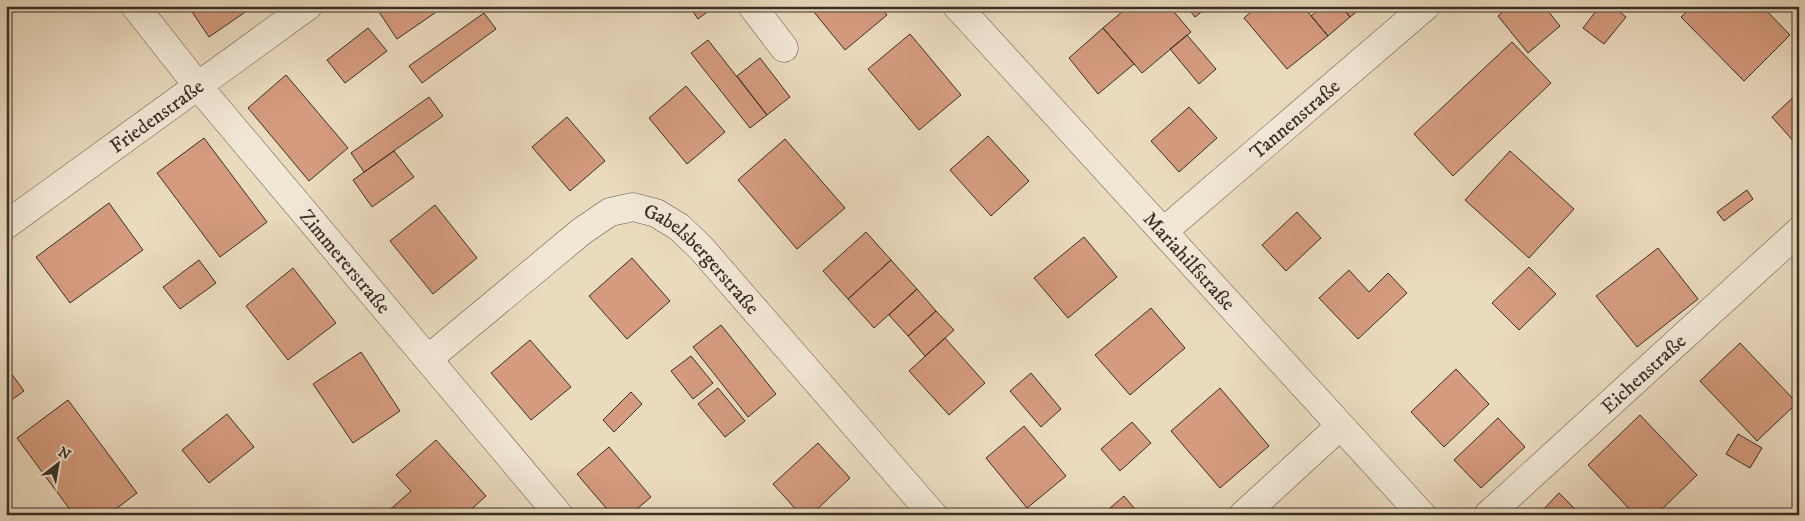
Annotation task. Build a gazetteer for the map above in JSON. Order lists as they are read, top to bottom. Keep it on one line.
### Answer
{"streets":{"street":["Friedenstraße","Tannenstraße","Mariahilfstraße","Zimmererstraße","Gabelsbergerstraße","Eichenstraße"]},"crossings":[["Friedenstraße","Zimmererstraße"],["Tannenstraße","Mariahilfstraße"],["Zimmererstraße","Gabelsbergerstraße"]],"north":"top right"}
